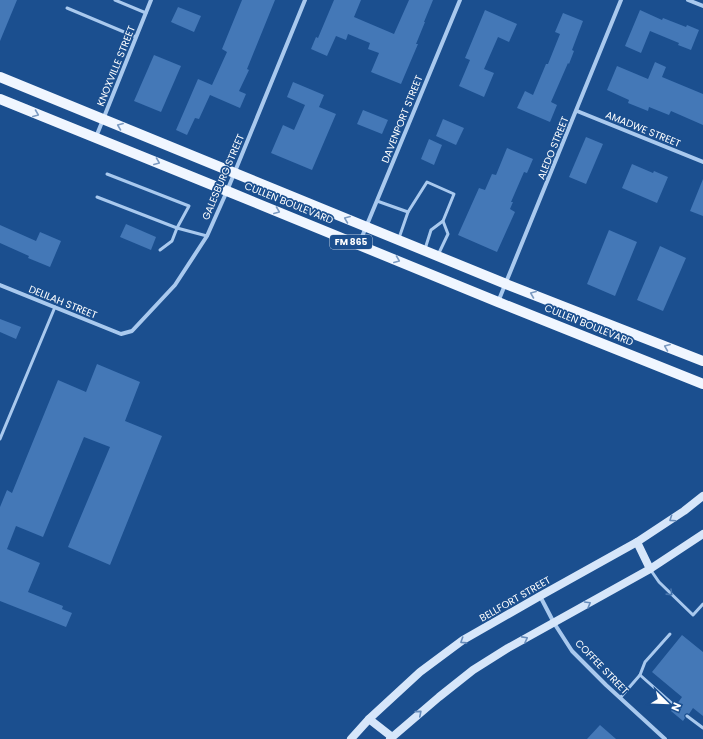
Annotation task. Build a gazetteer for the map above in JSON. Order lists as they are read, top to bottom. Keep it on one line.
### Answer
{"streets":{"main road":["CULLEN BOULEVARD","FM 865","BELLFORT STREET"],"street":["KNOXVILLE STREET","DAVENPORT STREET","AMADWE STREET","ALEDO STREET","GALESBURG STREET","DELILAH STREET","COFFEE STREET"]},"crossings":[["KNOXVILLE STREET","CULLEN BOULEVARD"],["DAVENPORT STREET","CULLEN BOULEVARD"],["AMADWE STREET","ALEDO STREET"],["ALEDO STREET","CULLEN BOULEVARD"],["GALESBURG STREET","CULLEN BOULEVARD"],["GALESBURG STREET","DELILAH STREET"],["BELLFORT STREET","COFFEE STREET"]],"north":"bottom right"}
